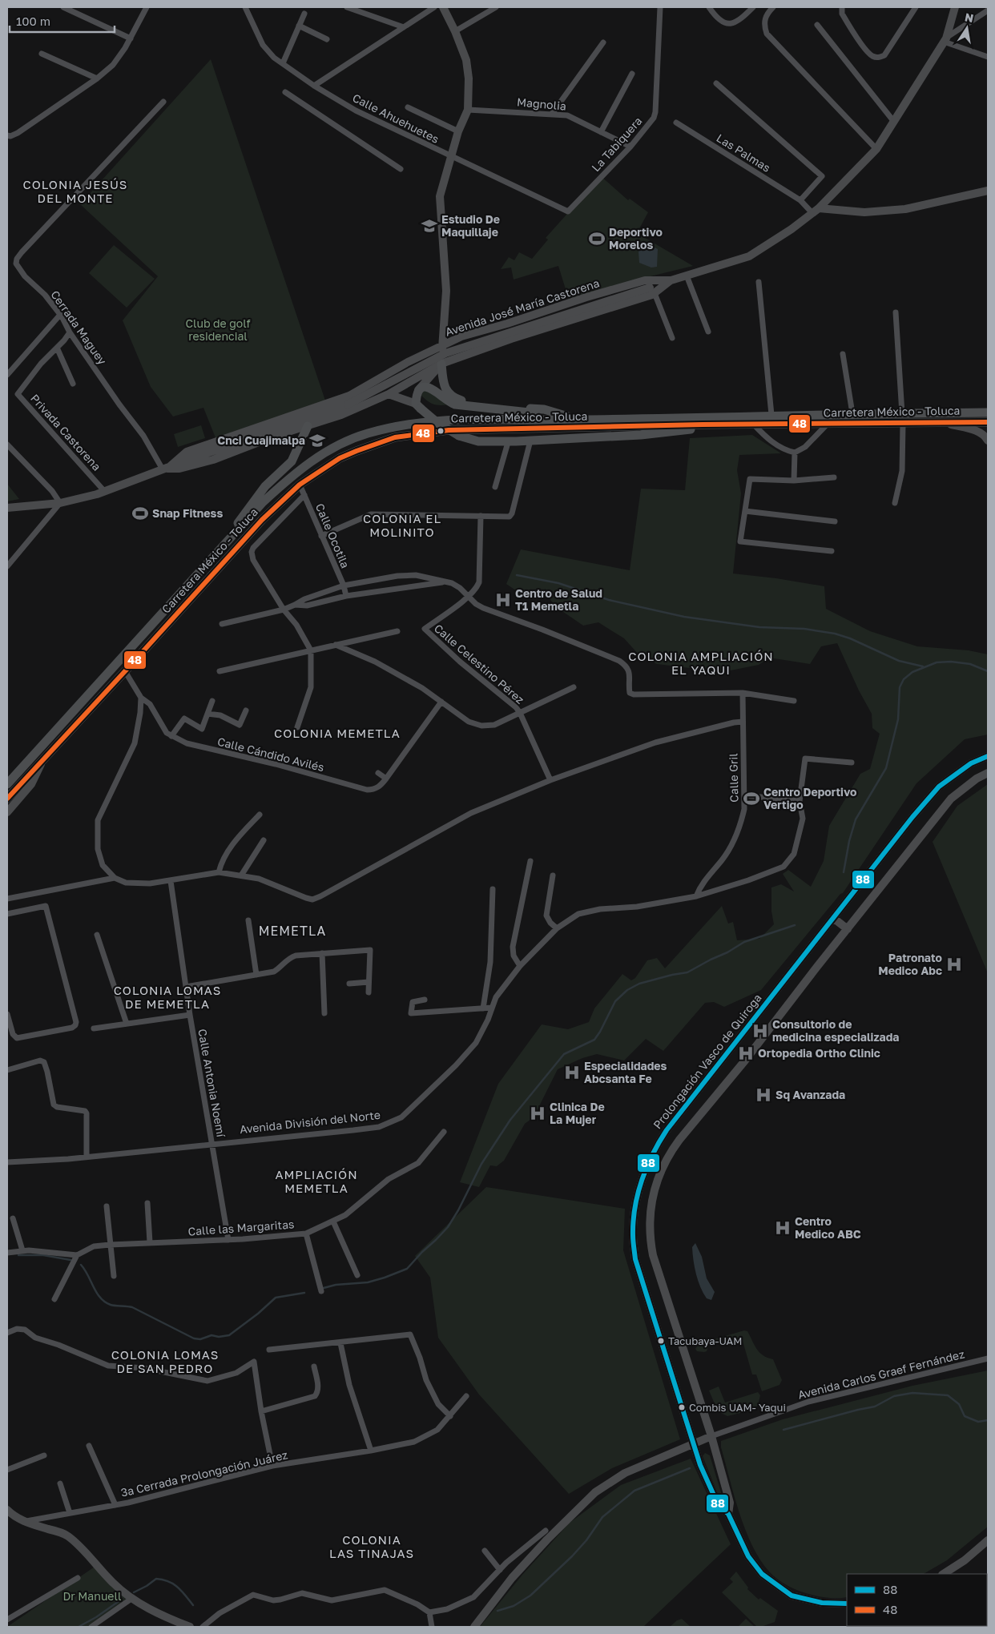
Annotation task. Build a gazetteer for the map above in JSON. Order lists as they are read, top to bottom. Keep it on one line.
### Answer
{"streets":{"main road":["Carretera México - Toluca"],"street":["Magnolia","Calle Ahuehuetes","La Tabiquera","Las Palmas","Avenida José María Castorena","Cerrada Maguey","Privada Castorena","Calle Ocotila","Calle Celestino Pérez","Calle Cándido Avilés","Calle Gril","Prolongación Vasco de Quiroga","Calle Antonia Noemí","Avenida División del Norte","Calle las Margaritas","Avenida Carlos Graef Fernández","3a Cerrada Prolongación Juárez"]},"crossings":[["Magnolia","La Tabiquera"],["Calle Ahuehuetes","La Tabiquera"],["Las Palmas","Avenida José María Castorena"],["Avenida José María Castorena","Cerrada Maguey"],["Avenida José María Castorena","Privada Castorena"],["Cerrada Maguey","Privada Castorena"],["Carretera México - Toluca","Calle Ocotila"],["Carretera México - Toluca","Calle Cándido Avilés"],["Calle Gril","Avenida División del Norte"],["Prolongación Vasco de Quiroga","Avenida Carlos Graef Fernández"],["Calle Antonia Noemí","Avenida División del Norte"],["Calle Antonia Noemí","Calle las Margaritas"]],"districts":["COLONIA JESÚS DEL MONTE","COLONIA EL MOLINITO","COLONIA AMPLIACIÓN EL YAQUI","COLONIA MEMETLA","MEMETLA","COLONIA LOMAS DE MEMETLA","AMPLIACIÓN MEMETLA","COLONIA LOMAS DE SAN PEDRO","COLONIA LAS TINAJAS"],"parks":["Club de golf residencial","Dr Manuell"],"places":{"school or university":["Estudio De Maquillaje","Cnci Cuajimalpa"],"sports":["Deportivo Morelos","Snap Fitness","Centro Deportivo Vertigo"],"hospital":["Centro de Salud T1 Memetla","Patronato Medico Abc","Consultorio de medicina especializada","Ortopedia Ortho Clinic","Especialidades Abcsanta Fe","Sq Avanzada","Clinica De La Mujer","Centro Medico ABC"],"other":["Tacubaya-UAM","Combis UAM- Yaqui"]},"lines":["transit line 48","transit line 88"],"legend":["88","48"],"scale_bar":"100 m","north":"top"}
